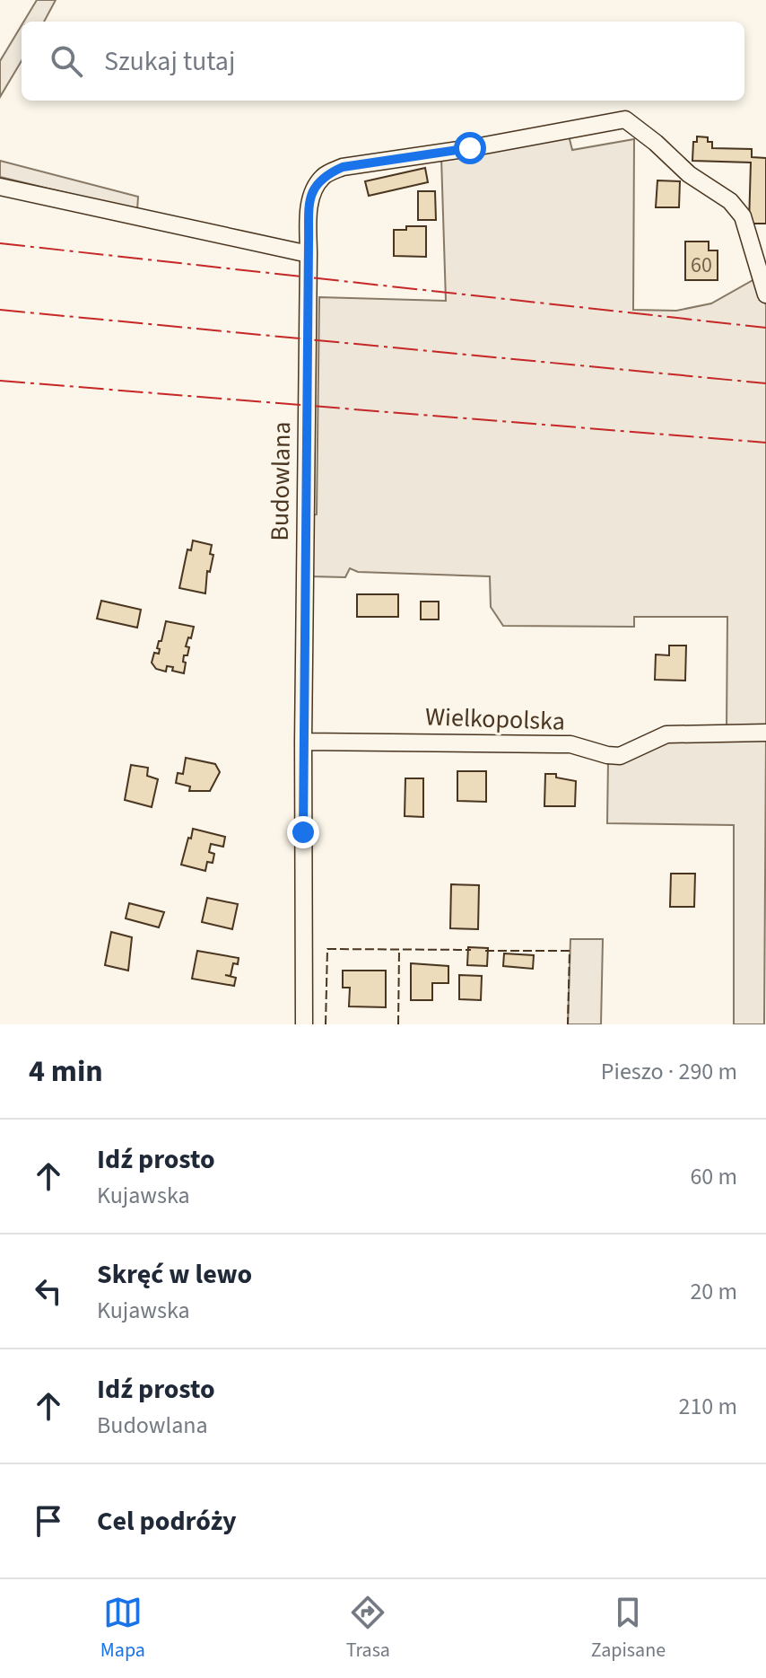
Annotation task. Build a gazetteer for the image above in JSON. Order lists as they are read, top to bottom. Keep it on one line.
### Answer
{"streets":{"street":["Budowlana","Wielkopolska"]},"crossings":[["Budowlana","Wielkopolska"]],"house_numbers":["60"],"page":{"search":"Szukaj tutaj","heading":["4 min","Pieszo · 290 m"],"list":[["Idź prosto","Kujawska","60 m"],["Skręć w lewo","Kujawska","20 m"],["Idź prosto","Budowlana","210 m"],"Cel podróży"],"nav":["Mapa","Trasa","Zapisane"]}}
